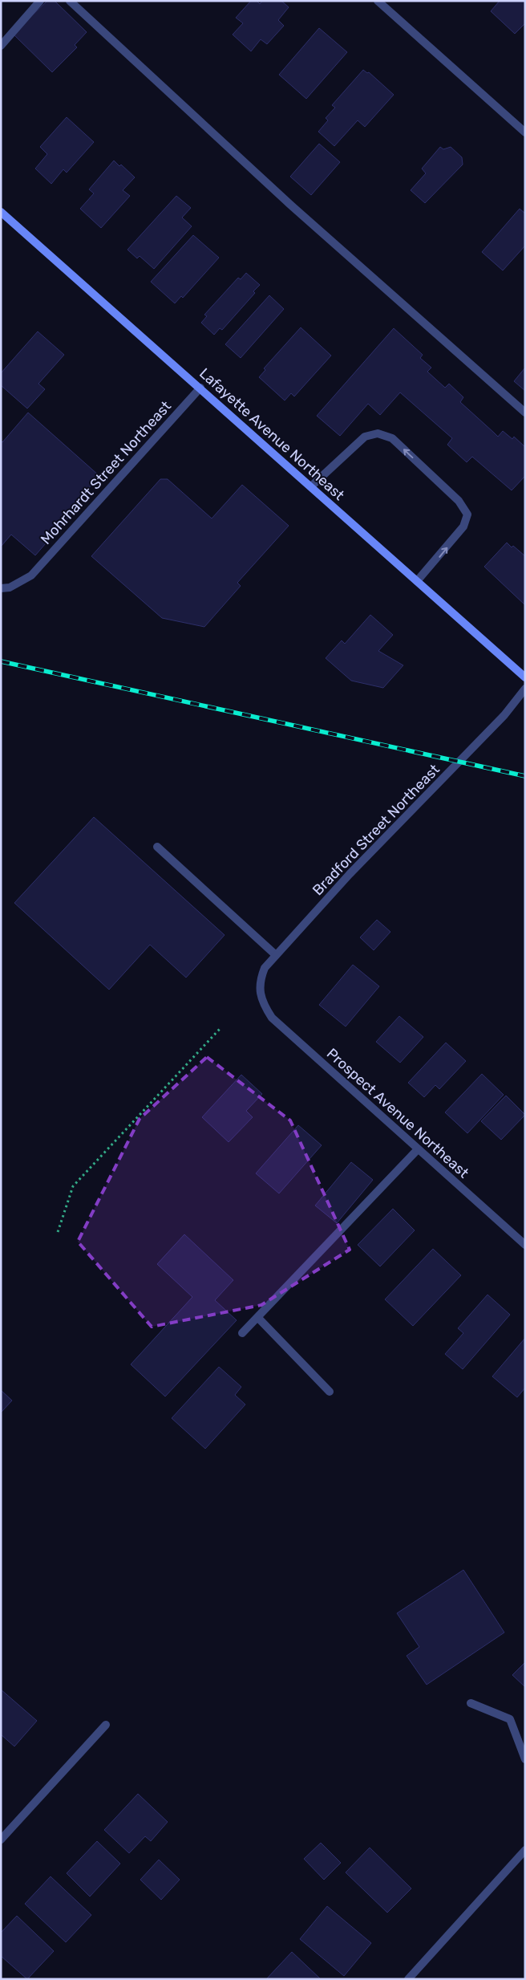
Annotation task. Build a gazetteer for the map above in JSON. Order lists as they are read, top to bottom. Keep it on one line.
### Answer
{"streets":{"street":["Lafayette Avenue Northeast","Mohrhardt Street Northeast","Bradford Street Northeast","Prospect Avenue Northeast"]},"crossings":[["Lafayette Avenue Northeast","Mohrhardt Street Northeast"],["Bradford Street Northeast","Prospect Avenue Northeast"]]}
